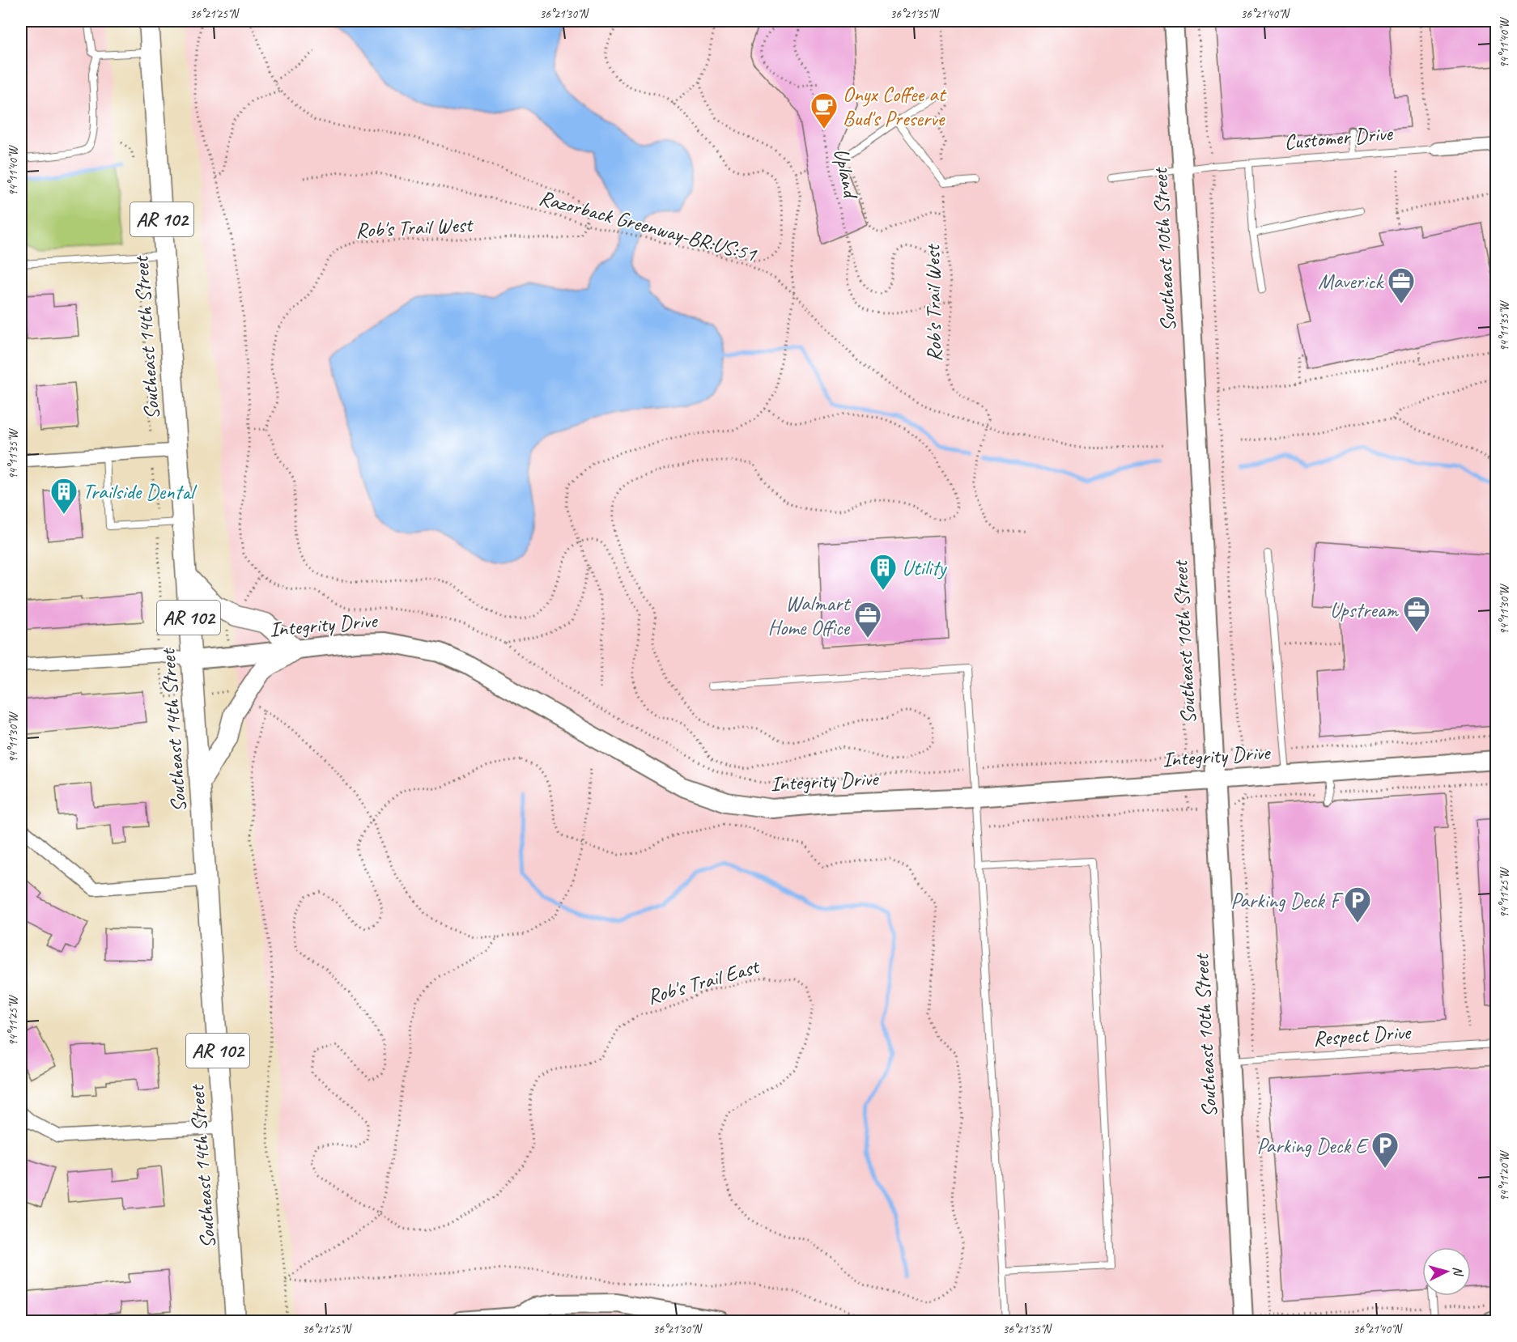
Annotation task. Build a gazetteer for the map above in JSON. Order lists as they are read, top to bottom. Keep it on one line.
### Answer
{"streets":{"main road":["AR 102","Southeast 14th Street"],"street":["Customer Drive","Southeast 10th Street","Integrity Drive"],"lane":["Respect Drive"],"path":["Upland","Razorback Greenway-BR:US:51","Rob's Trail West","Rob's Trail East"]},"crossings":[["Customer Drive","Southeast 10th Street"],["Upland","Rob's Trail West"],["Razorback Greenway-BR:US:51","Rob's Trail West"],["Southeast 10th Street","Integrity Drive"],["Southeast 10th Street","Respect Drive"],["Southeast 14th Street","Integrity Drive"]],"places":{"cafe":["Onyx Coffee at Bud's Preserve"],"office":["Maverick","Upstream","Walmart Home Office"],"building":["Trailside Dental","Utility"],"parking":["Parking Deck F","Parking Deck E"]},"north":"right","coordinates":["36°21'25\"N","36°21'30\"N","36°21'35\"N","36°21'40\"N","94°11'40\"W","94°11'35\"W","94°11'30\"W","94°11'25\"W","94°11'20\"W"]}
